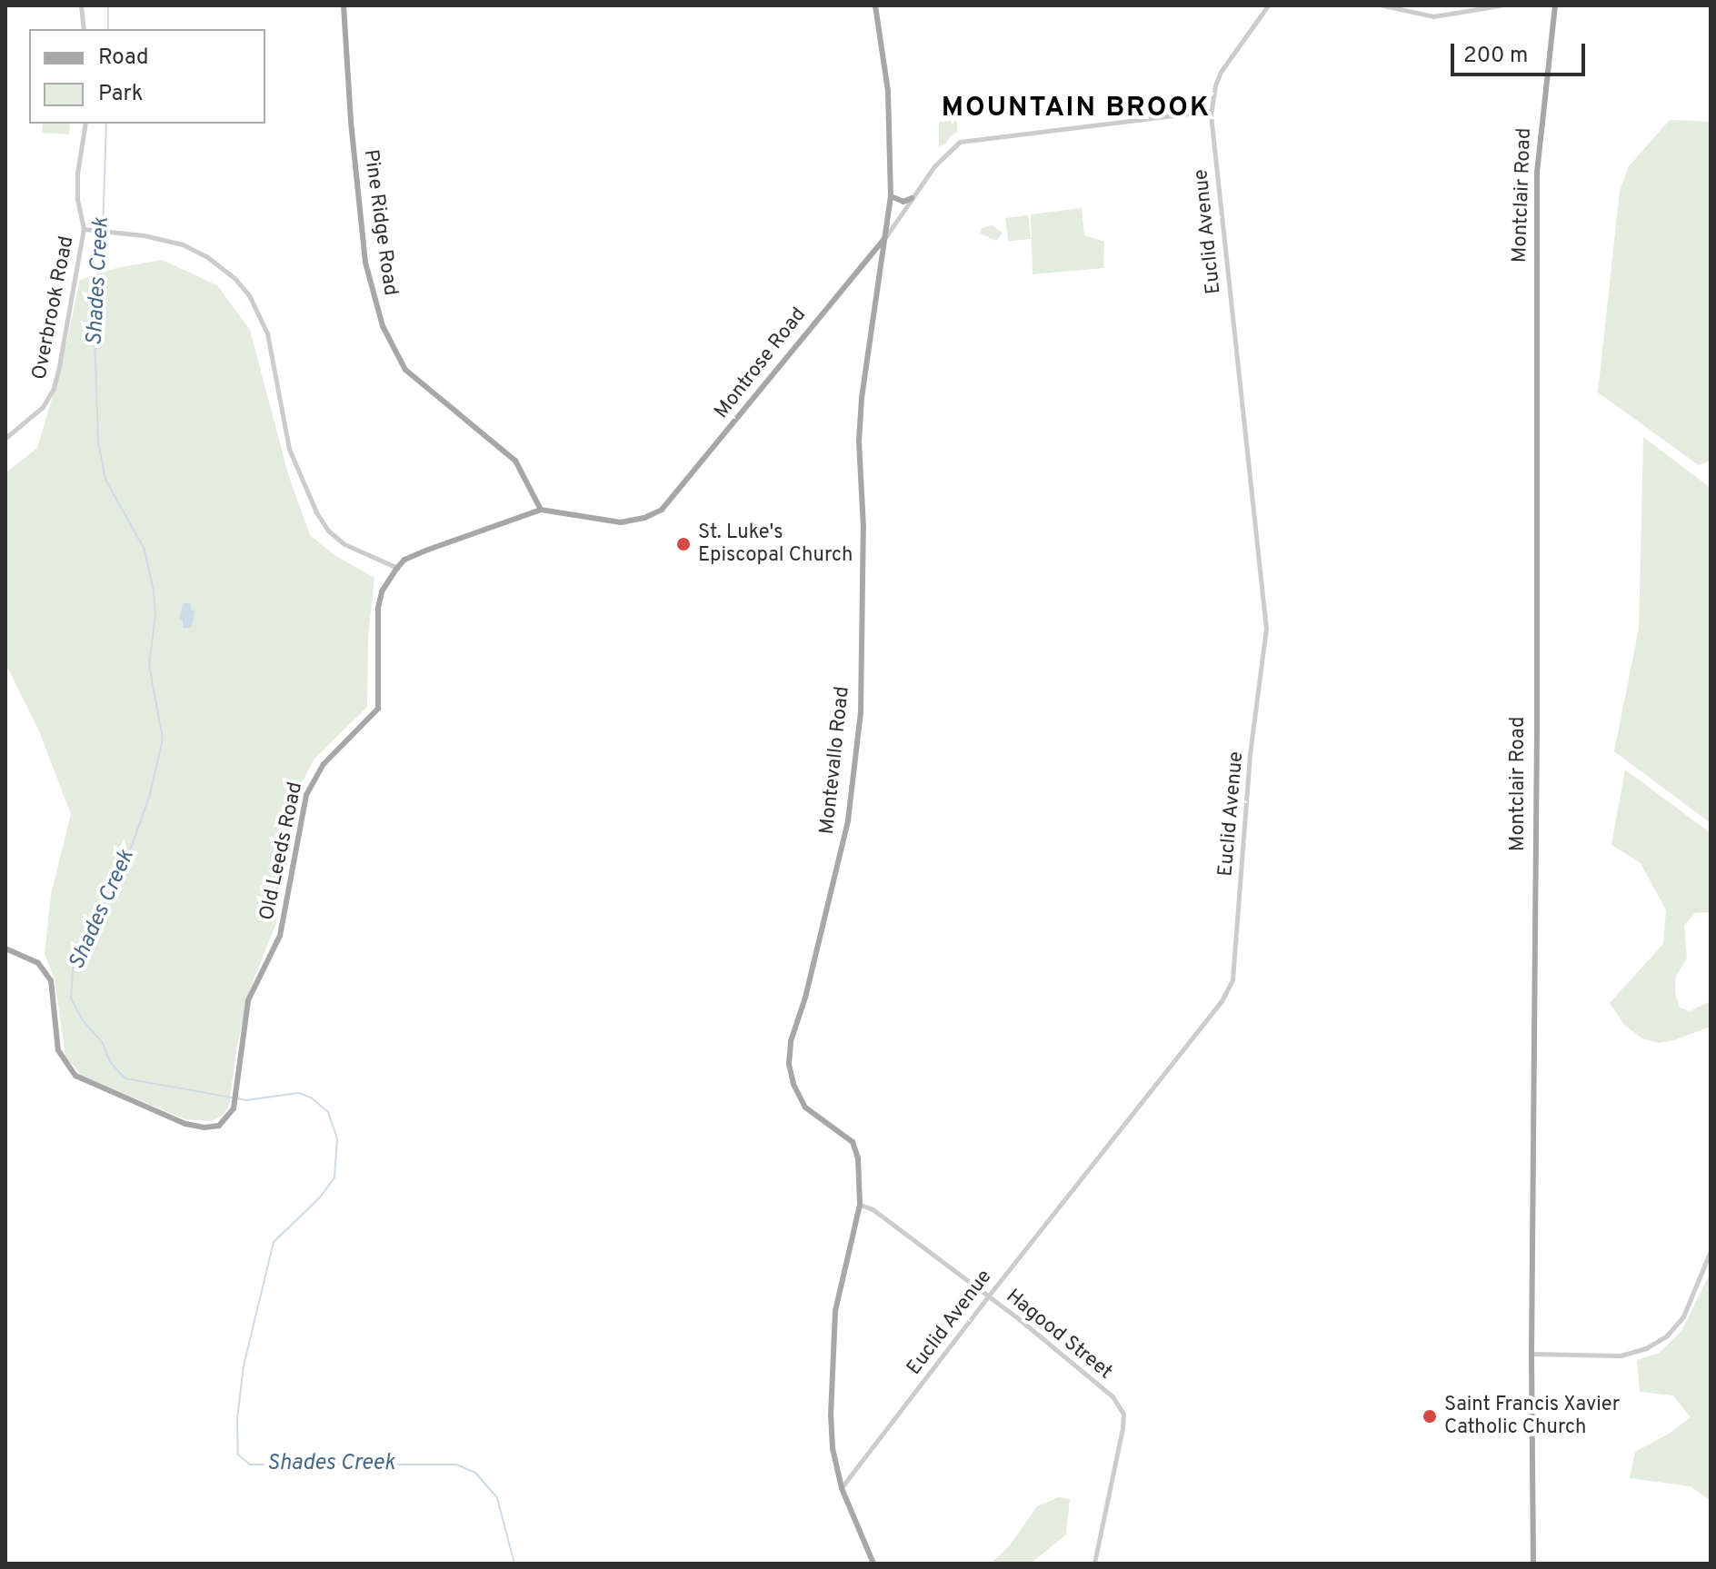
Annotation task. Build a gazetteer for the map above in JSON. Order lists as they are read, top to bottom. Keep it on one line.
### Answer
{"streets":{"main road":["Montclair Road","Pine Ridge Road","Montrose Road","Montevallo Road","Old Leeds Road"],"street":["Euclid Avenue","Overbrook Road","Hagood Street"]},"crossings":[["Pine Ridge Road","Montrose Road"],["Euclid Avenue","Montevallo Road"],["Euclid Avenue","Hagood Street"],["Montrose Road","Montevallo Road"],["Montevallo Road","Hagood Street"]],"districts":["MOUNTAIN BROOK"],"water":["Shades Creek"],"places":["St. Luke's Episcopal Church","Saint Francis Xavier Catholic Church"],"legend":["Road","Park"],"scale_bar":"200 m"}
